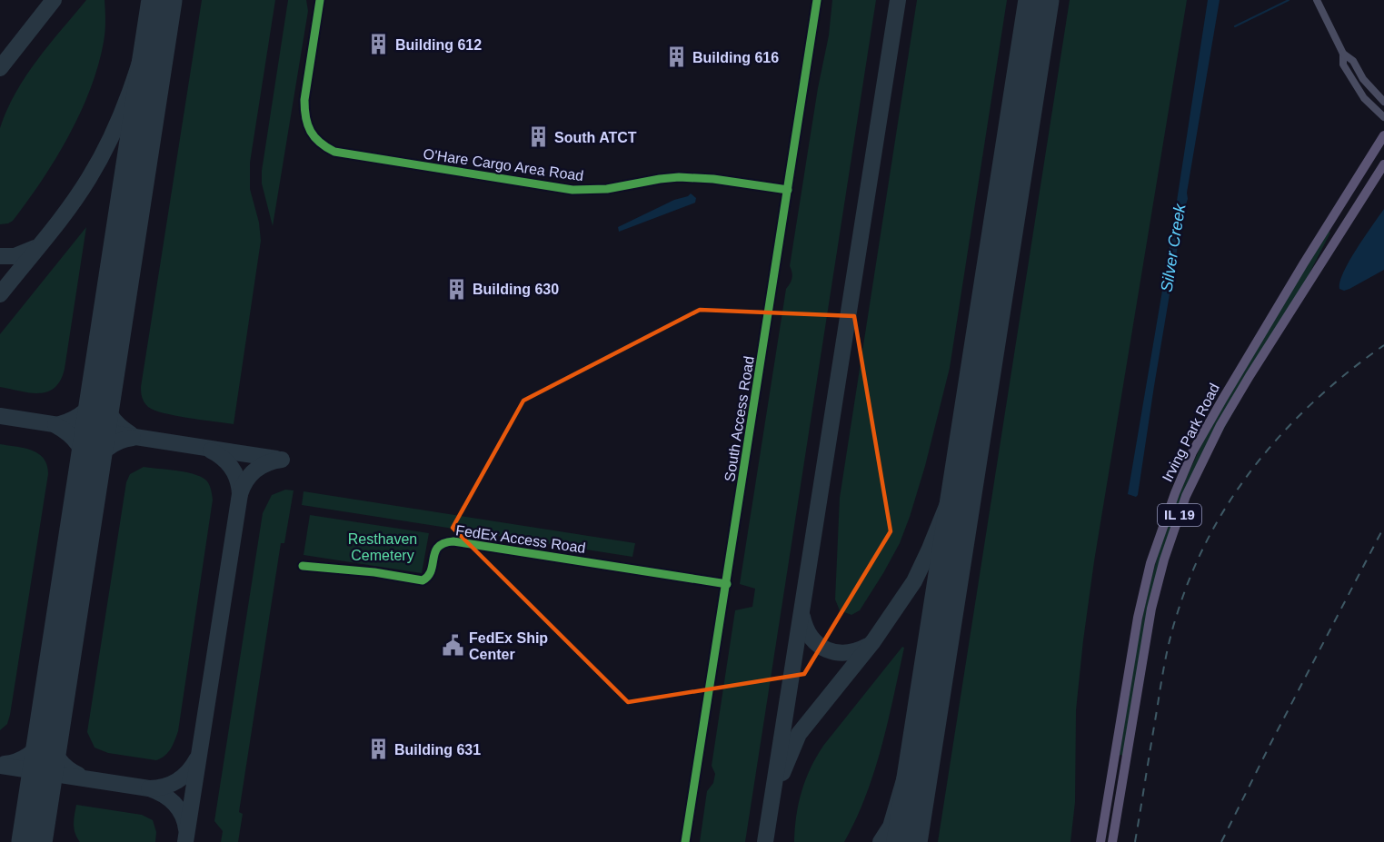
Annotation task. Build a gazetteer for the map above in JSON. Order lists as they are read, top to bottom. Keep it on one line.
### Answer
{"streets":{"main road":["Irving Park Road","IL 19"],"street":["O'Hare Cargo Area Road","South Access Road","FedEx Access Road"]},"crossings":[["O'Hare Cargo Area Road","South Access Road"],["South Access Road","FedEx Access Road"]],"water":["Silver Creek"],"parks":["Resthaven Cemetery"],"places":{"building":["Building 612","Building 616","South ATCT","Building 630","Building 631"],"public building":["FedEx Ship Center"]}}
